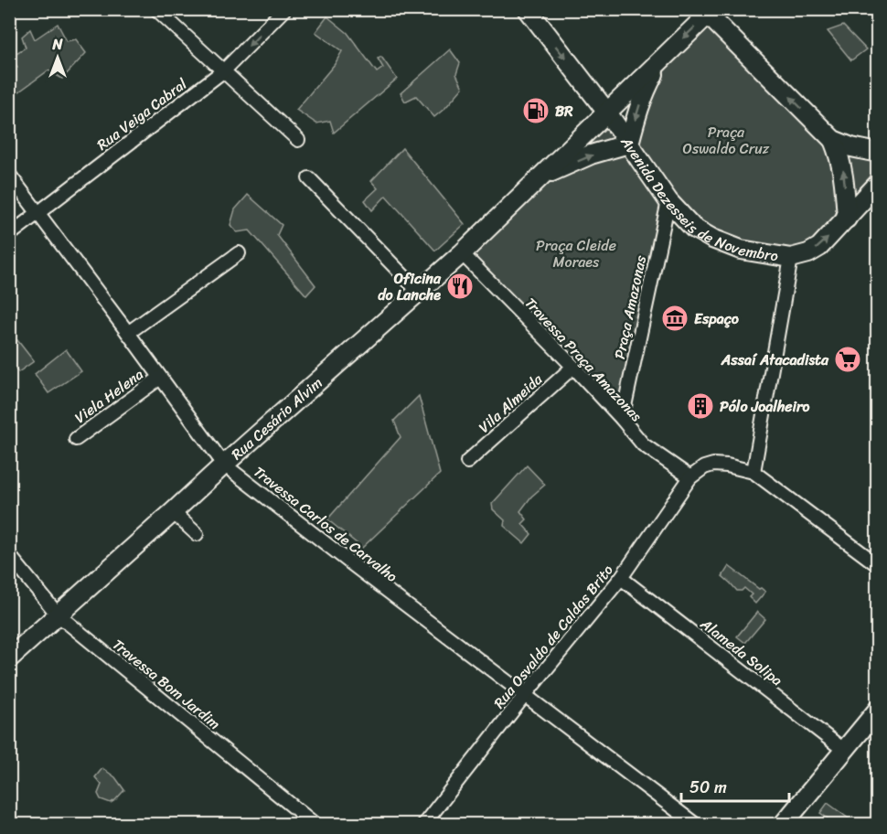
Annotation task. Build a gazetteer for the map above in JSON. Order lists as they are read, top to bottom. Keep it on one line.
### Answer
{"streets":{"street":["Rua Veiga Cabral","Avenida Dezesseis de Novembro","Praça Amazonas","Travessa Praça Amazonas","Viela Helena","Vila Almeida","Rua Cesário Alvim","Travessa Carlos de Carvalho","Rua Osvaldo de Caldas Brito","Alameda Solipa","Travessa Bom Jardim"]},"crossings":[["Rua Veiga Cabral","Travessa Carlos de Carvalho"],["Avenida Dezesseis de Novembro","Praça Amazonas"],["Avenida Dezesseis de Novembro","Rua Cesário Alvim"],["Praça Amazonas","Travessa Praça Amazonas"],["Travessa Praça Amazonas","Vila Almeida"],["Travessa Praça Amazonas","Rua Cesário Alvim"],["Travessa Praça Amazonas","Rua Osvaldo de Caldas Brito"],["Viela Helena","Travessa Carlos de Carvalho"],["Rua Cesário Alvim","Travessa Carlos de Carvalho"],["Rua Cesário Alvim","Travessa Bom Jardim"],["Travessa Carlos de Carvalho","Rua Osvaldo de Caldas Brito"],["Rua Osvaldo de Caldas Brito","Alameda Solipa"]],"parks":["Praça Oswaldo Cruz","Praça Cleide Moraes"],"places":{"fuel station":["BR"],"restaurant":["Oficina do Lanche"],"museum":["Espaço"],"supermarket":["Assaí Atacadista"],"building":["Pólo Joalheiro"]},"scale_bar":"50 m","north":"top"}
